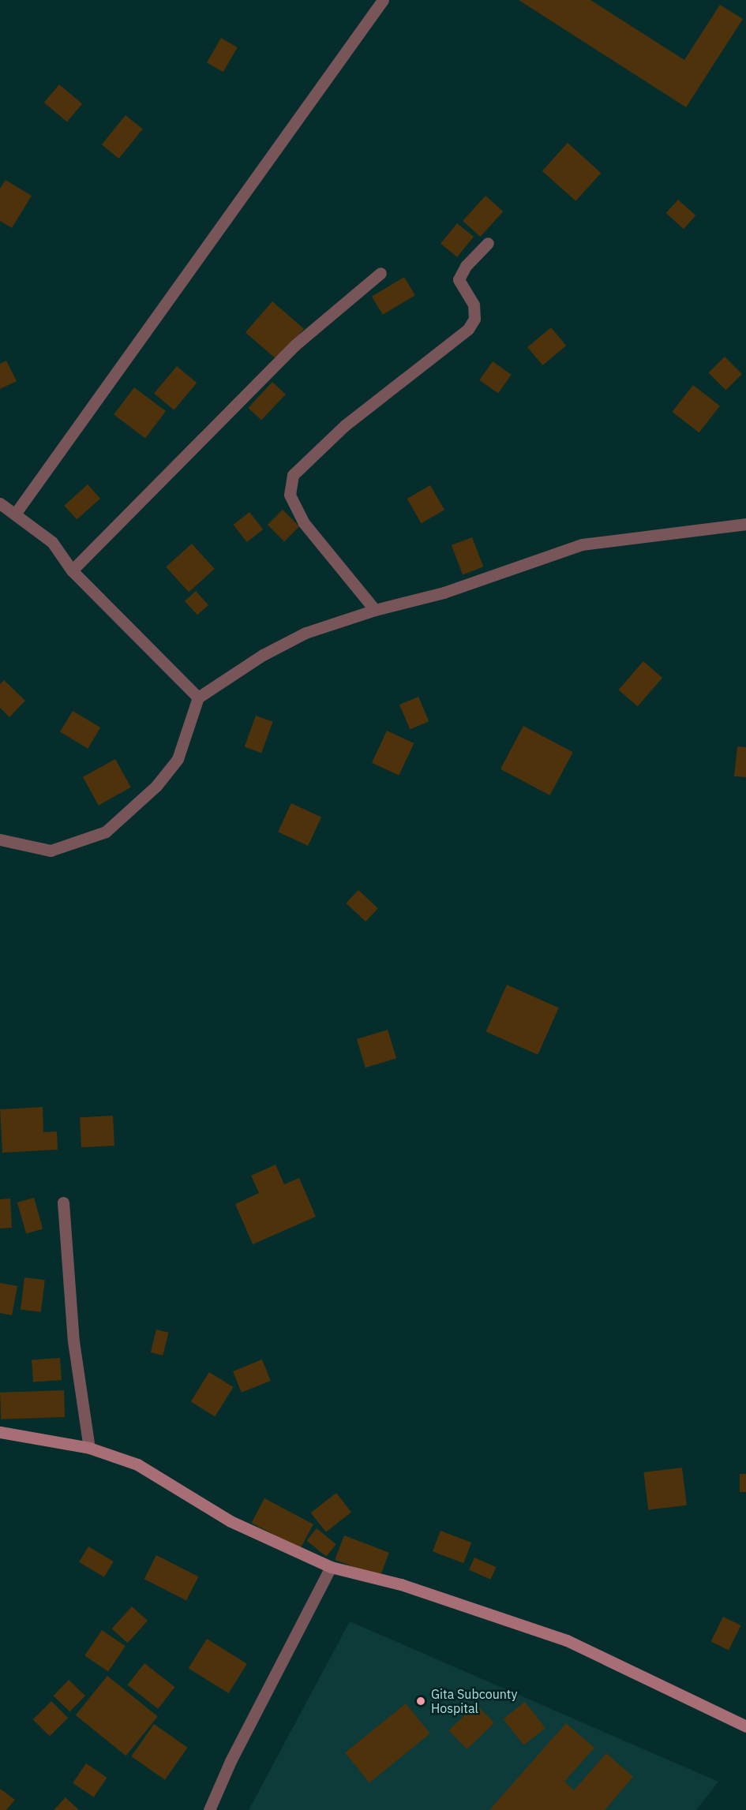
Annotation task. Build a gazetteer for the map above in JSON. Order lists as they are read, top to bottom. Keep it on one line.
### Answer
{"places":["Gita Subcounty Hospital"]}
